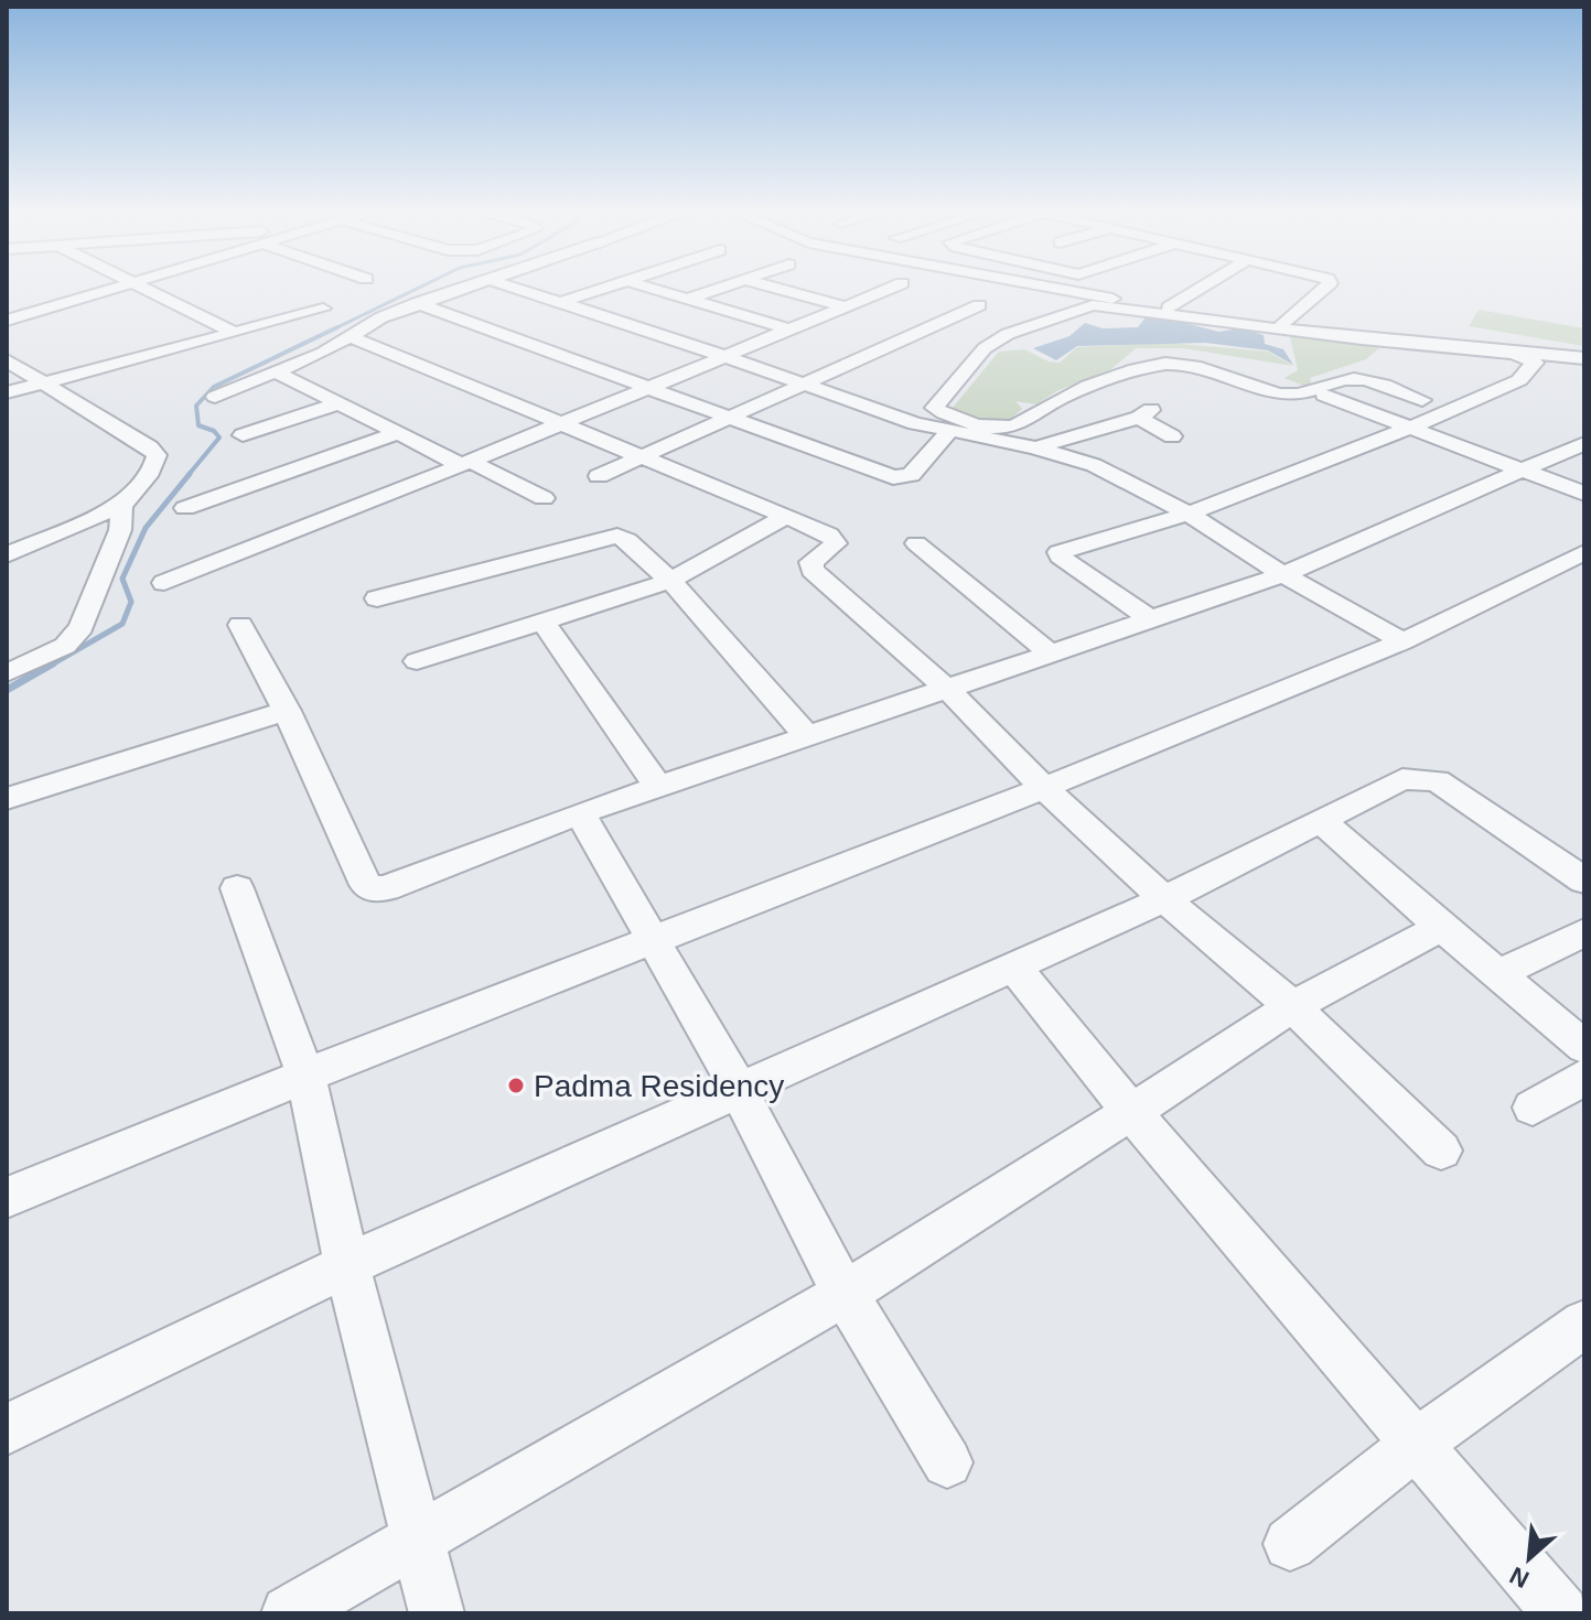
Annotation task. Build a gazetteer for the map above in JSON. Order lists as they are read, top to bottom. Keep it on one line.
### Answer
{"places":["Padma Residency"],"north":"bottom left"}
